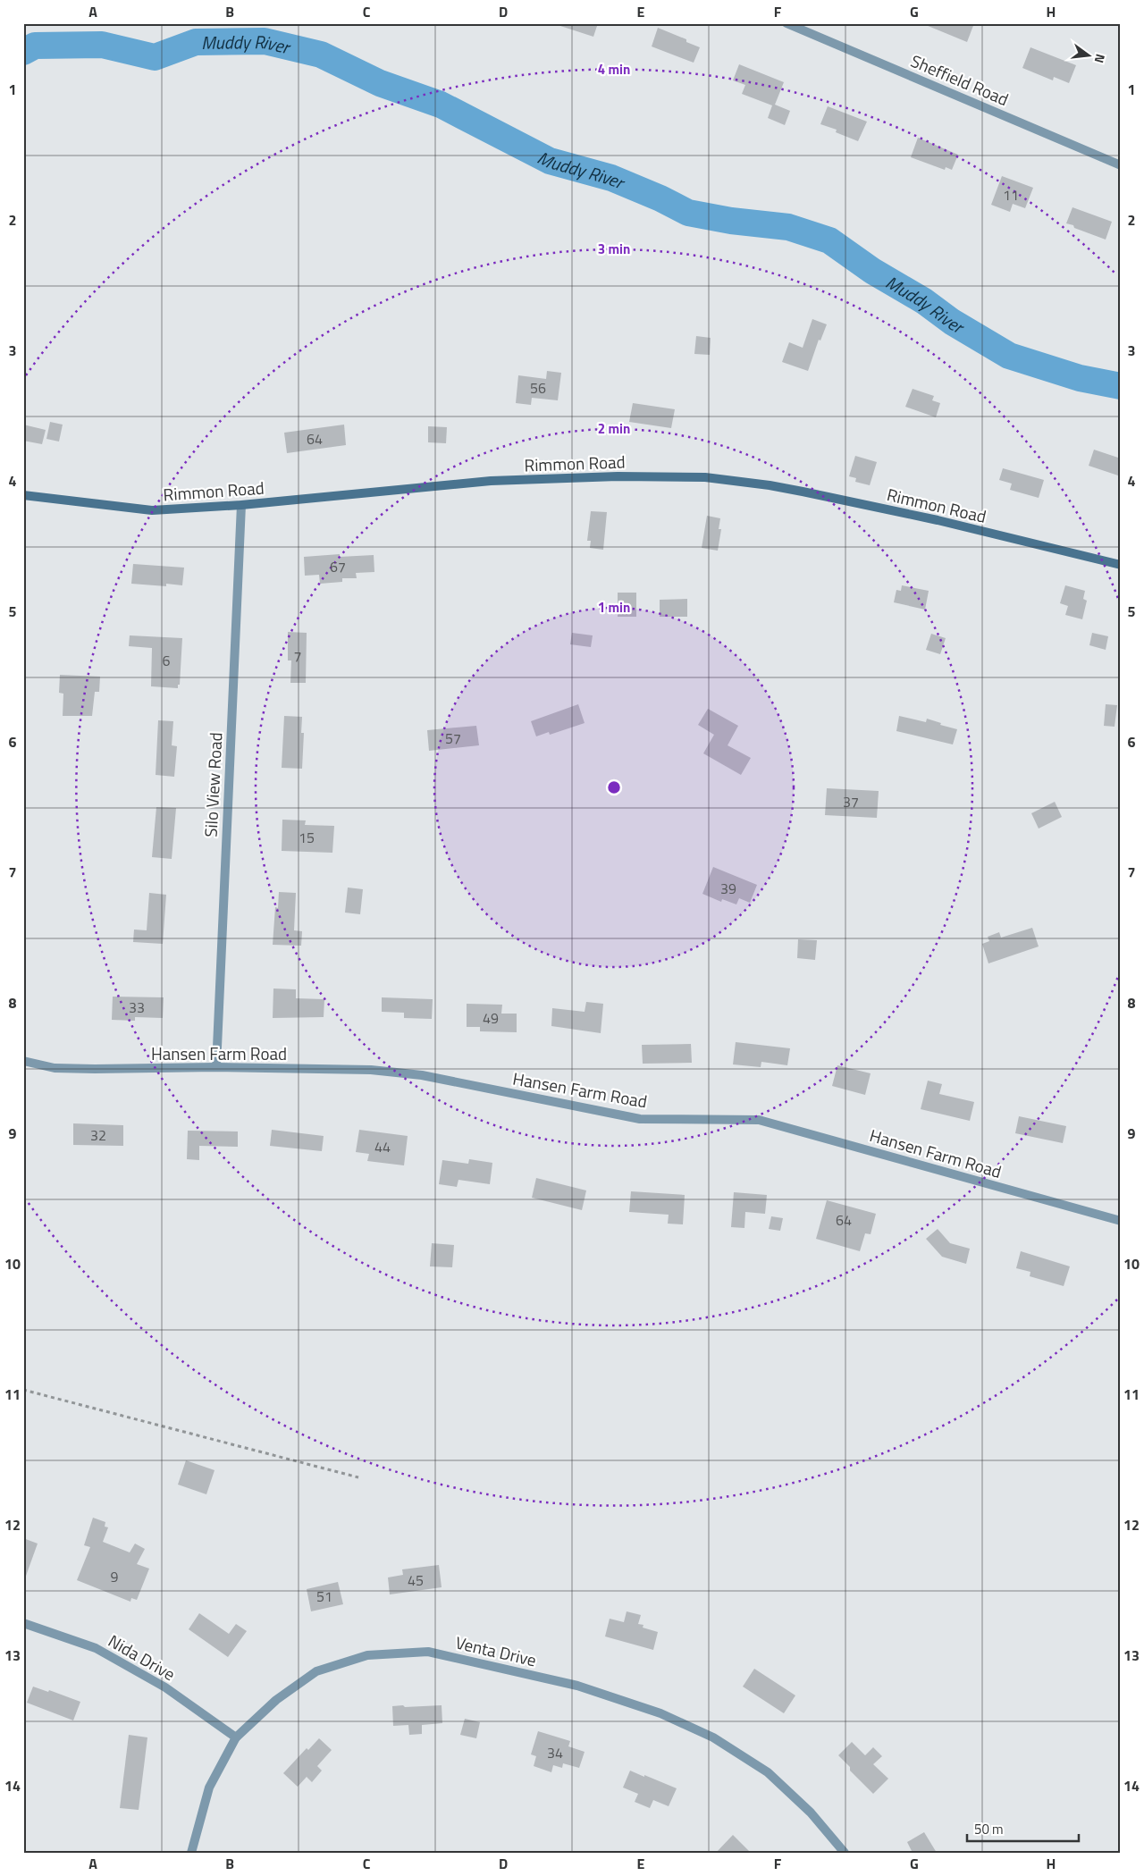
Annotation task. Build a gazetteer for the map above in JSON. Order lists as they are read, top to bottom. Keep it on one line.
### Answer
{"streets":{"street":["Sheffield Road","Rimmon Road","Silo View Road","Hansen Farm Road","Venta Drive","Nida Drive"]},"crossings":[["Rimmon Road","Silo View Road"],["Silo View Road","Hansen Farm Road"],["Venta Drive","Nida Drive"]],"water":["Muddy River"],"house_numbers":["11","56","64","67","7","6","57","37","15","39","33","49","32","44","64","9","45","51","34"],"scale_bar":"50 m","north":"right","grid":{"columns":["A","B","C","D","E","F","G","H"],"rows":["1","2","3","4","5","6","7","8","9","10","11","12","13","14"]},"rings":["4 min","3 min","2 min","1 min"]}
